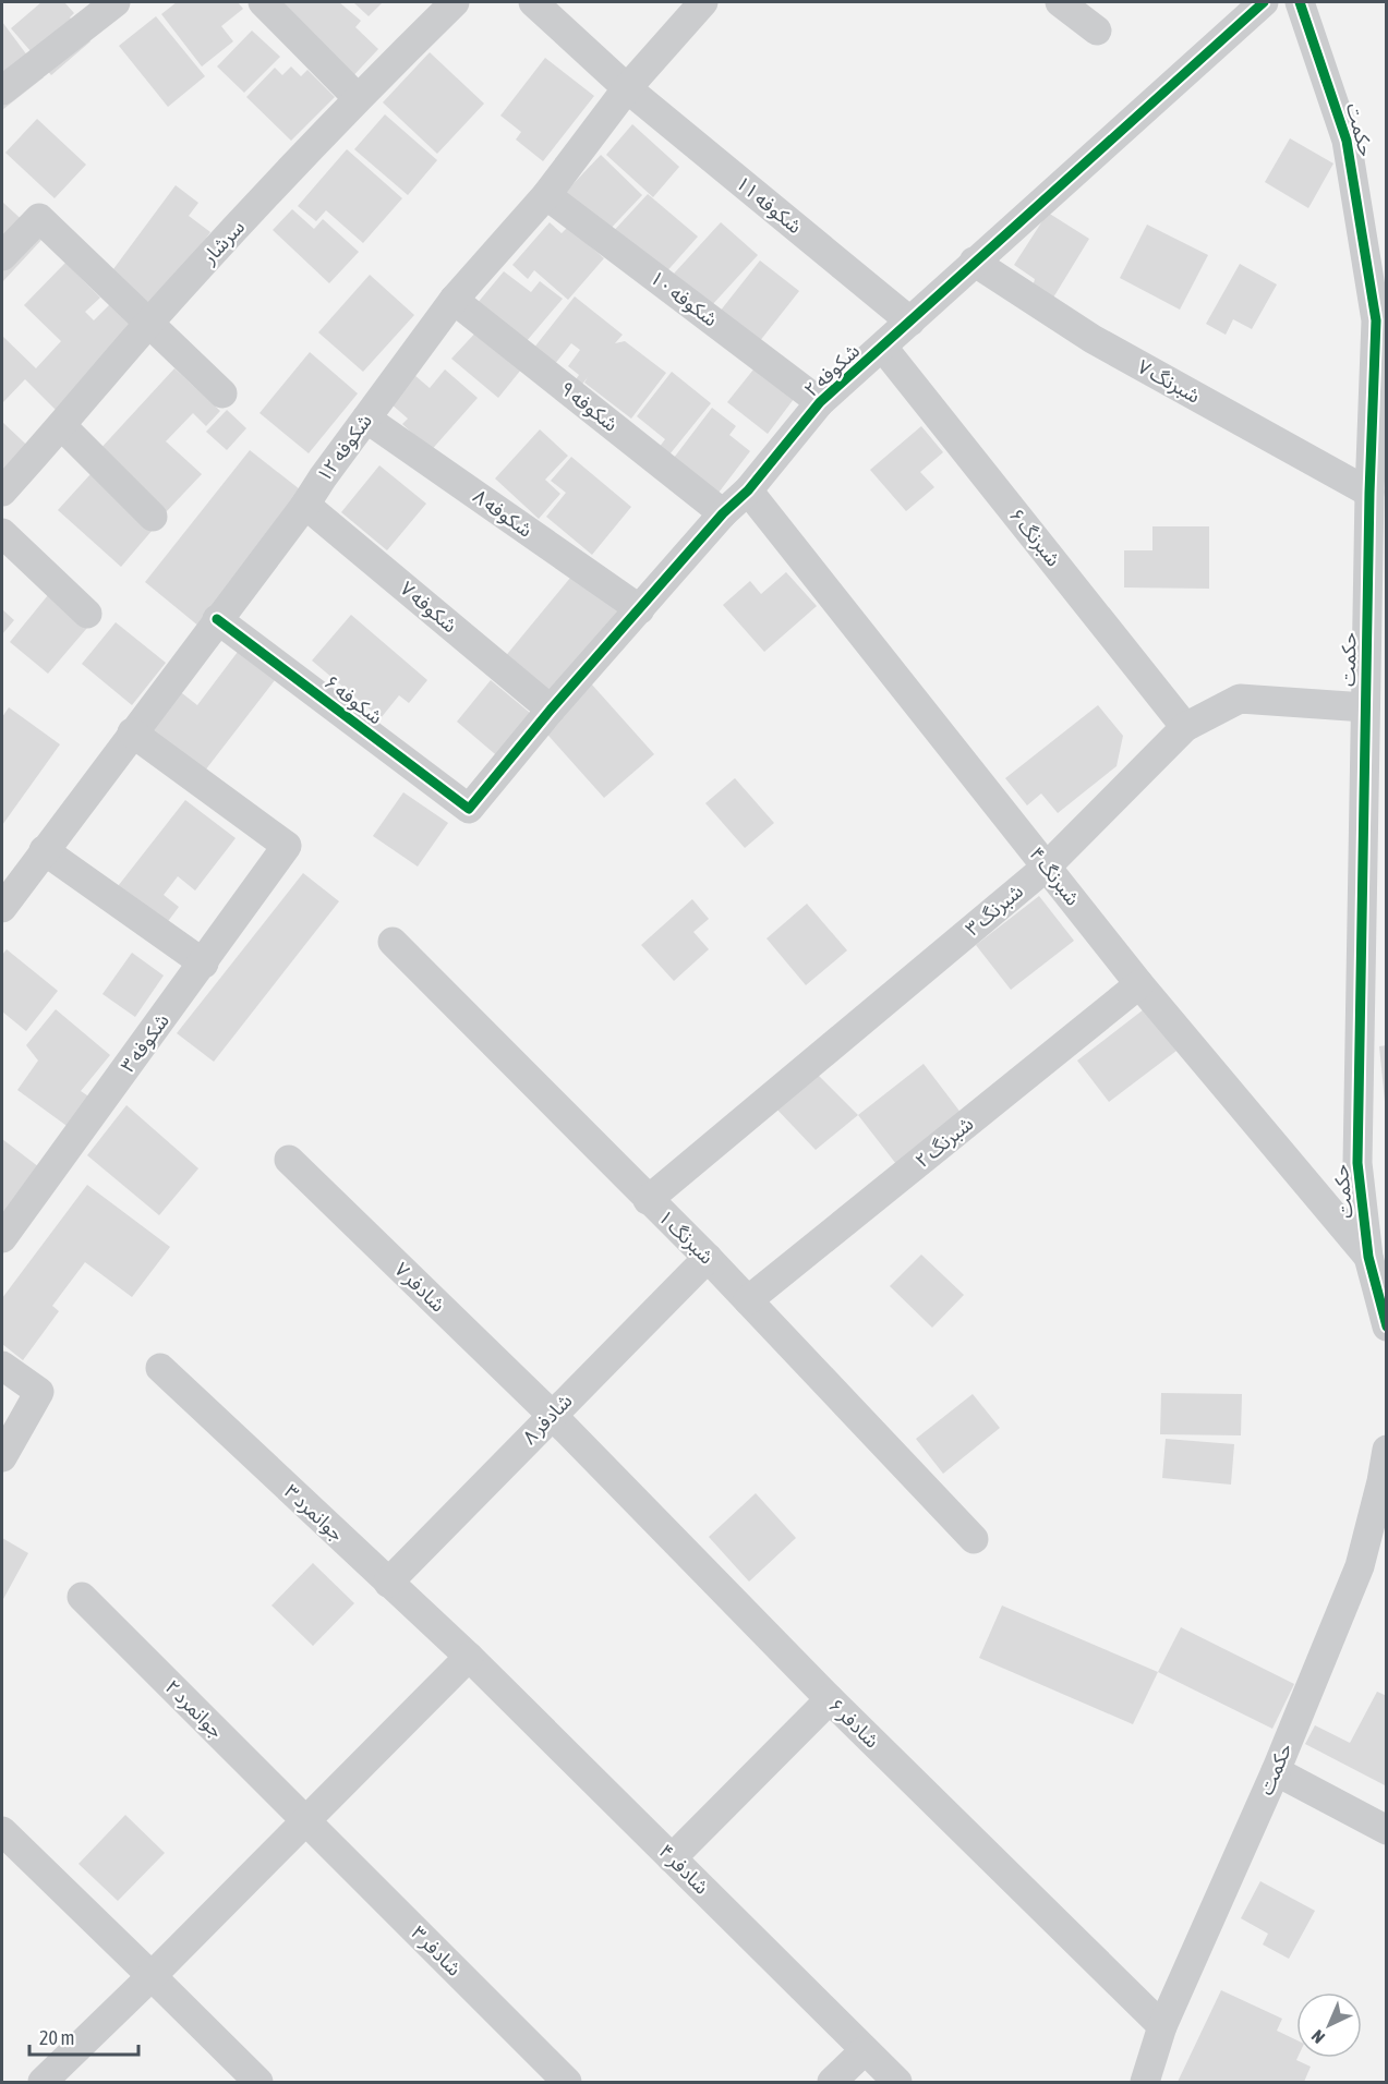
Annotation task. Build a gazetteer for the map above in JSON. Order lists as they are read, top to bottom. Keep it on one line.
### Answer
{"streets":{"street":["حکمت","شکوفه ۱۱","سرشار","شکوفه ۱۰","شکوفه ۲","شبرنگ ۷","شکوفه ۹","شکوفه ۱۲","شکوفه ۸","شبرنگ ۶","شکوفه ۷","شکوفه ۶","شبرنگ ۴","شبرنگ ۳","شکوفه ۳","شبرنگ ۲","شبرنگ ۱","شادفر ۷","شادفر ۸","جوانمرد ۳","جوانمرد ۲","شادفر ۶","شادفر ۴","شادفر ۳"]},"crossings":[["حکمت","شبرنگ ۷"],["حکمت","شبرنگ ۴"],["حکمت","شبرنگ ۳"],["حکمت","شادفر ۶"],["شکوفه ۱۱","شکوفه ۲"],["شکوفه ۱۱","شکوفه ۱۲"],["شکوفه ۱۰","شکوفه ۲"],["شکوفه ۱۰","شکوفه ۱۲"],["شکوفه ۲","شبرنگ ۷"],["شکوفه ۲","شکوفه ۹"],["شکوفه ۲","شکوفه ۸"],["شکوفه ۲","شبرنگ ۶"],["شکوفه ۲","شکوفه ۷"],["شکوفه ۲","شکوفه ۶"],["شکوفه ۲","شبرنگ ۴"],["شکوفه ۹","شکوفه ۱۲"],["شکوفه ۱۲","شکوفه ۸"],["شکوفه ۱۲","شکوفه ۷"],["شکوفه ۱۲","شکوفه ۶"],["شکوفه ۱۲","شکوفه ۳"],["شبرنگ ۶","شبرنگ ۳"],["شبرنگ ۴","شبرنگ ۳"],["شبرنگ ۴","شبرنگ ۲"],["شبرنگ ۳","شبرنگ ۱"],["شبرنگ ۲","شبرنگ ۱"],["شبرنگ ۱","شادفر ۸"],["شادفر ۷","شادفر ۸"],["شادفر ۷","شادفر ۶"],["شادفر ۸","جوانمرد ۳"],["شادفر ۸","شادفر ۶"],["جوانمرد ۳","شادفر ۴"],["جوانمرد ۲","شادفر ۳"]],"scale_bar":"20 m","north":"bottom left"}
